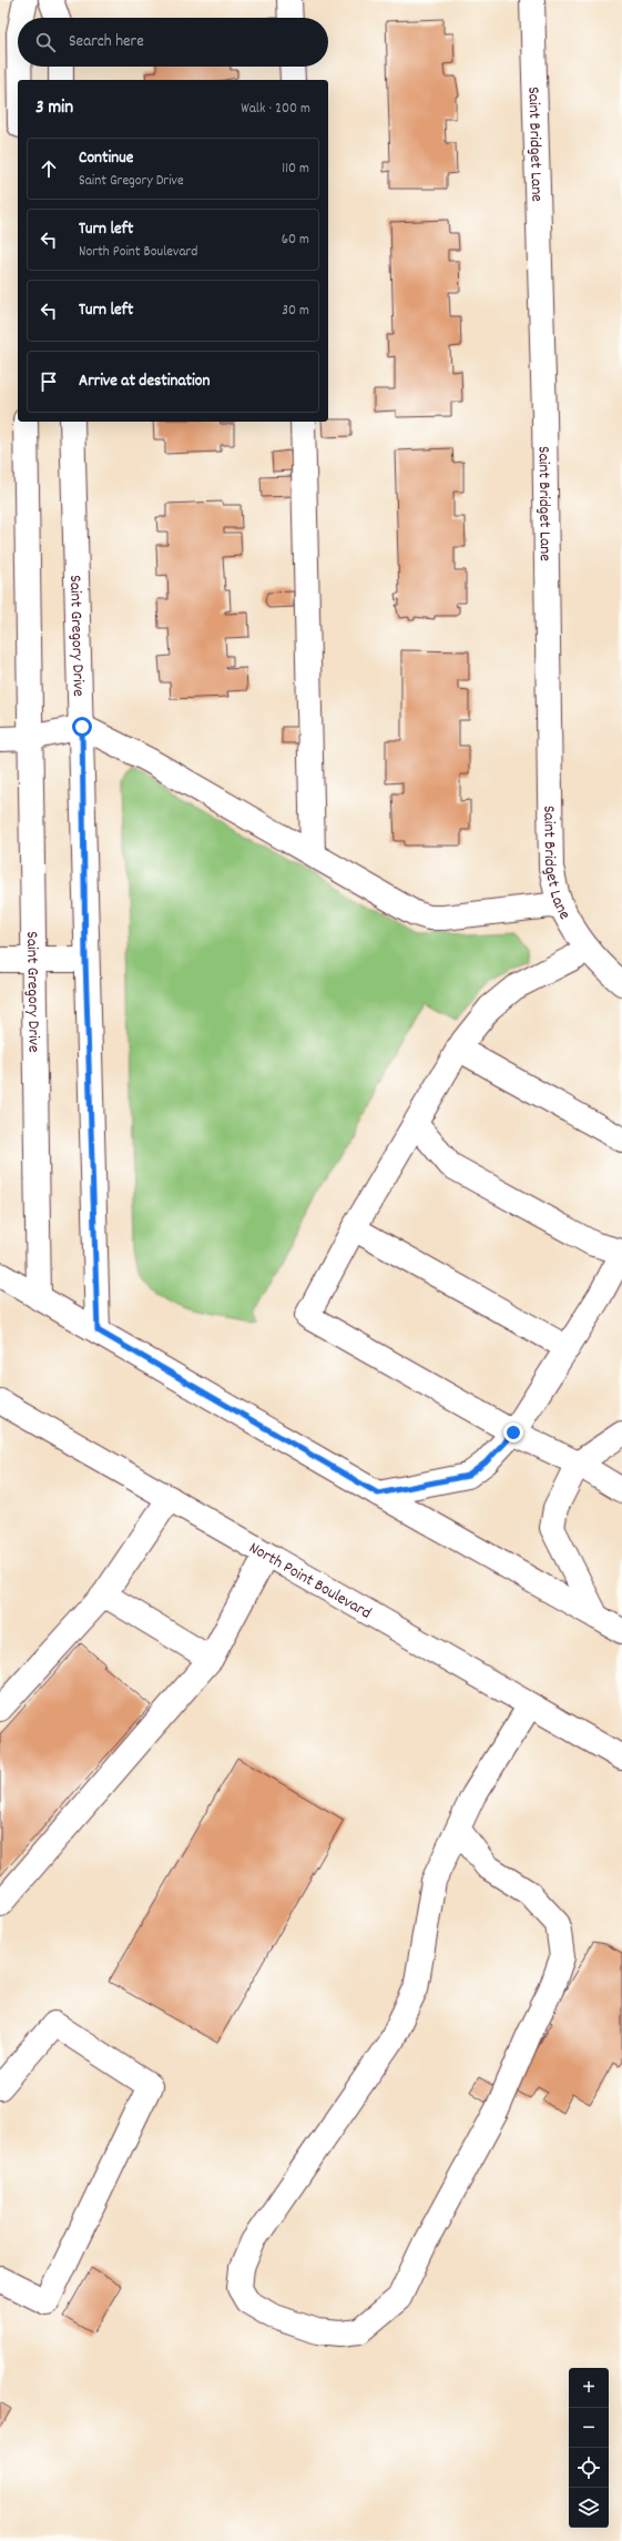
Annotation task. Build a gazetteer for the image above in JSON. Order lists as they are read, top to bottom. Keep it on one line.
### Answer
{"streets":{"street":["Saint Bridget Lane","Saint Gregory Drive","North Point Boulevard"]},"page":{"search":"Search here","heading":["3 min","Walk · 200 m"],"list":[["Continue","Saint Gregory Drive","110 m"],["Turn left","North Point Boulevard","60 m"],["Turn left","30 m"],"Arrive at destination"],"map_buttons":["+","−"]}}
